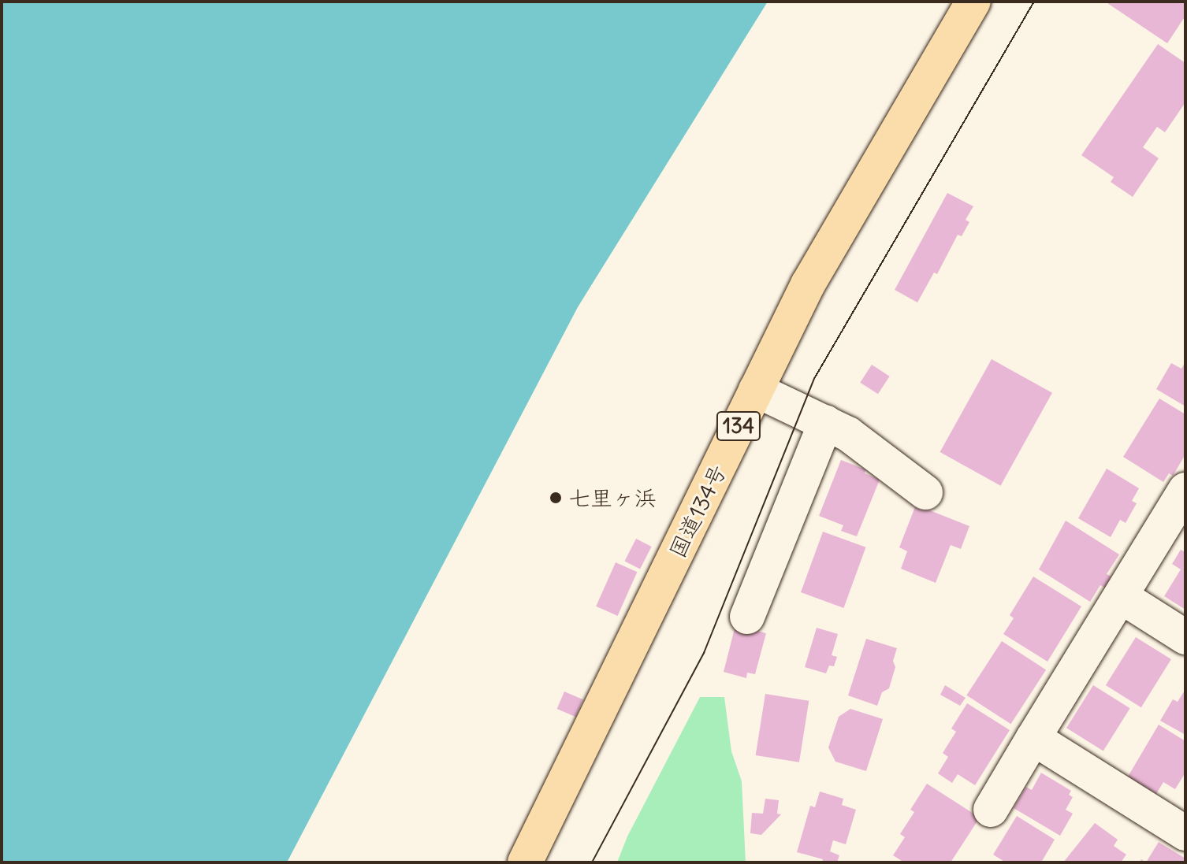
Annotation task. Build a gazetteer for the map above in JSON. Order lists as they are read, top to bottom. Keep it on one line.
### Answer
{"streets":{"highway":["134","国道134号"]},"places":["七里ヶ浜"]}
